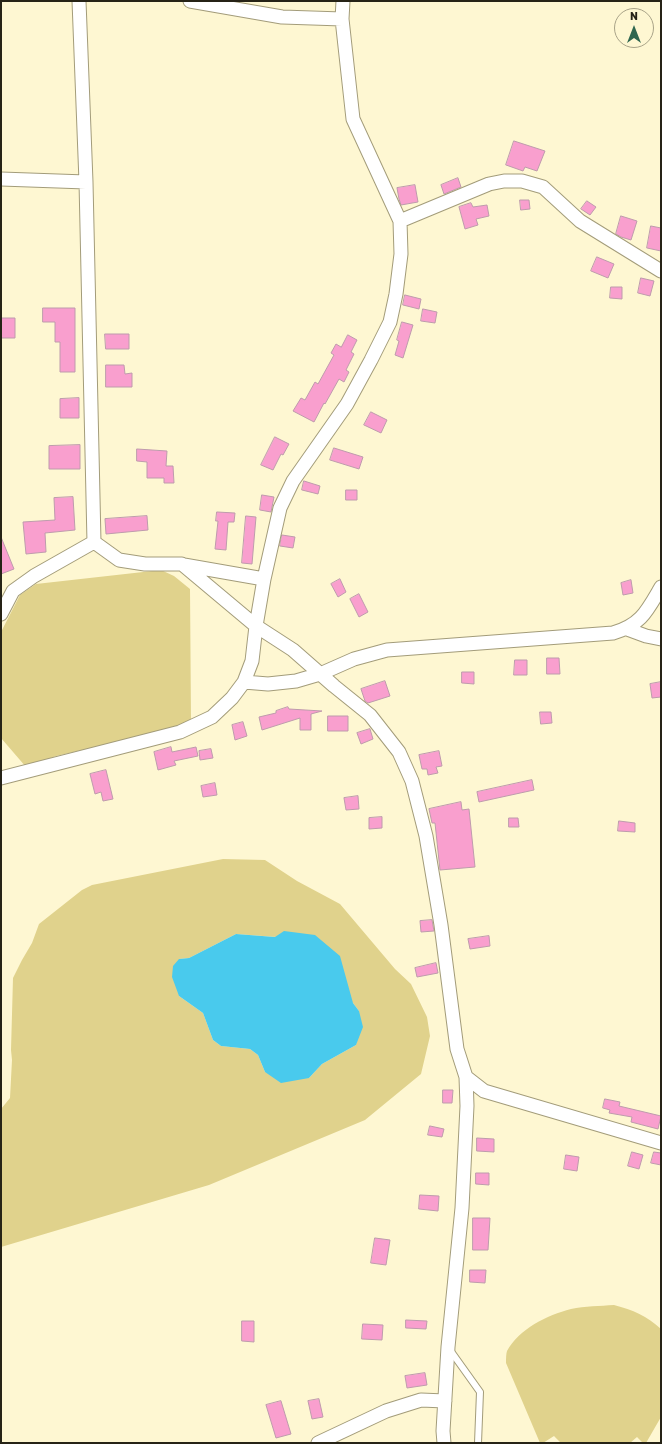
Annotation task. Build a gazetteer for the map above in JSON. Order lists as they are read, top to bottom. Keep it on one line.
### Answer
{"north":"top"}
